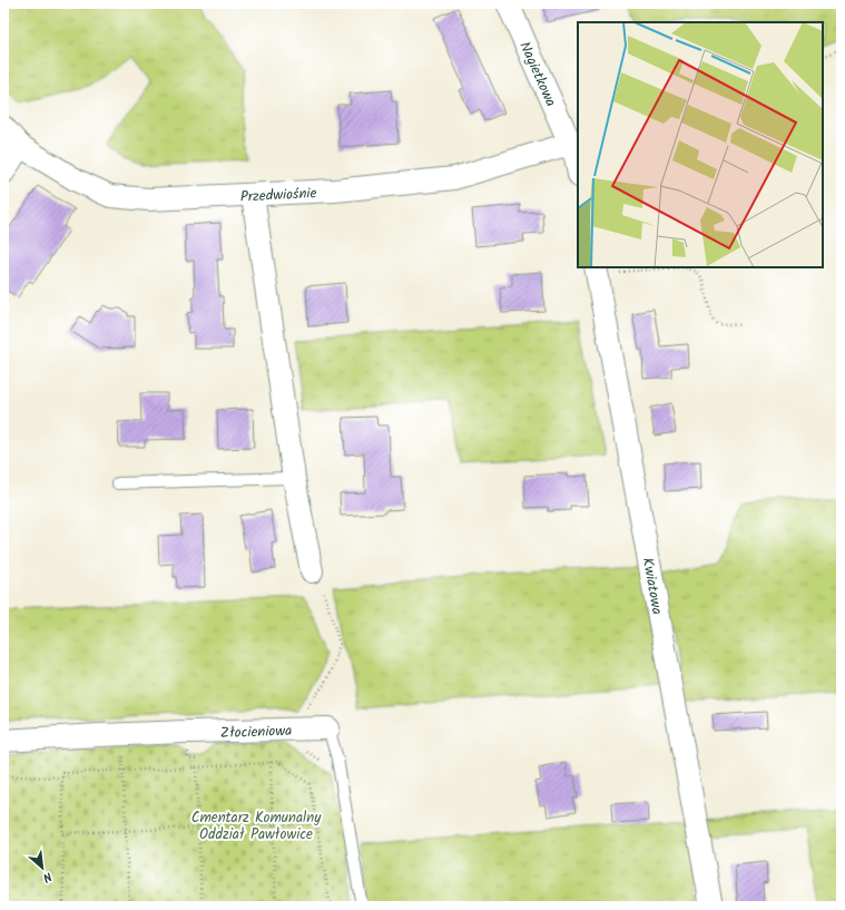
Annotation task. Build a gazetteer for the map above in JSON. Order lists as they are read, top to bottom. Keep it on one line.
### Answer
{"streets":{"street":["Nagietkowa","Przedwiośnie","Kwiatowa","Złocieniowa"]},"crossings":[["Nagietkowa","Przedwiośnie"]],"parks":["Cmentarz Komunalny Oddział Pawłowice"],"north":"bottom right"}
